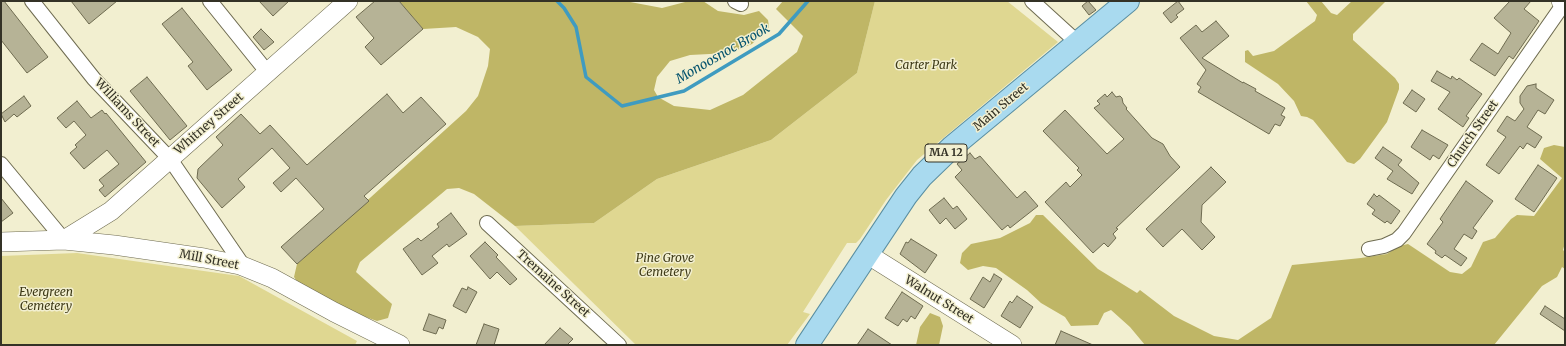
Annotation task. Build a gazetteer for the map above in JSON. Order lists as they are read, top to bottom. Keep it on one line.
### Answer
{"streets":{"main road":["Main Street","Whitney Street","MA 12","Mill Street","Walnut Street"],"street":["Williams Street","Church Street","Tremaine Street"]},"crossings":[["Main Street","Walnut Street"],["Williams Street","Whitney Street"],["Williams Street","Mill Street"],["Whitney Street","Mill Street"]],"water":["Monoosnoc Brook"],"parks":["Carter Park","Pine Grove Cemetery","Evergreen Cemetery"]}
